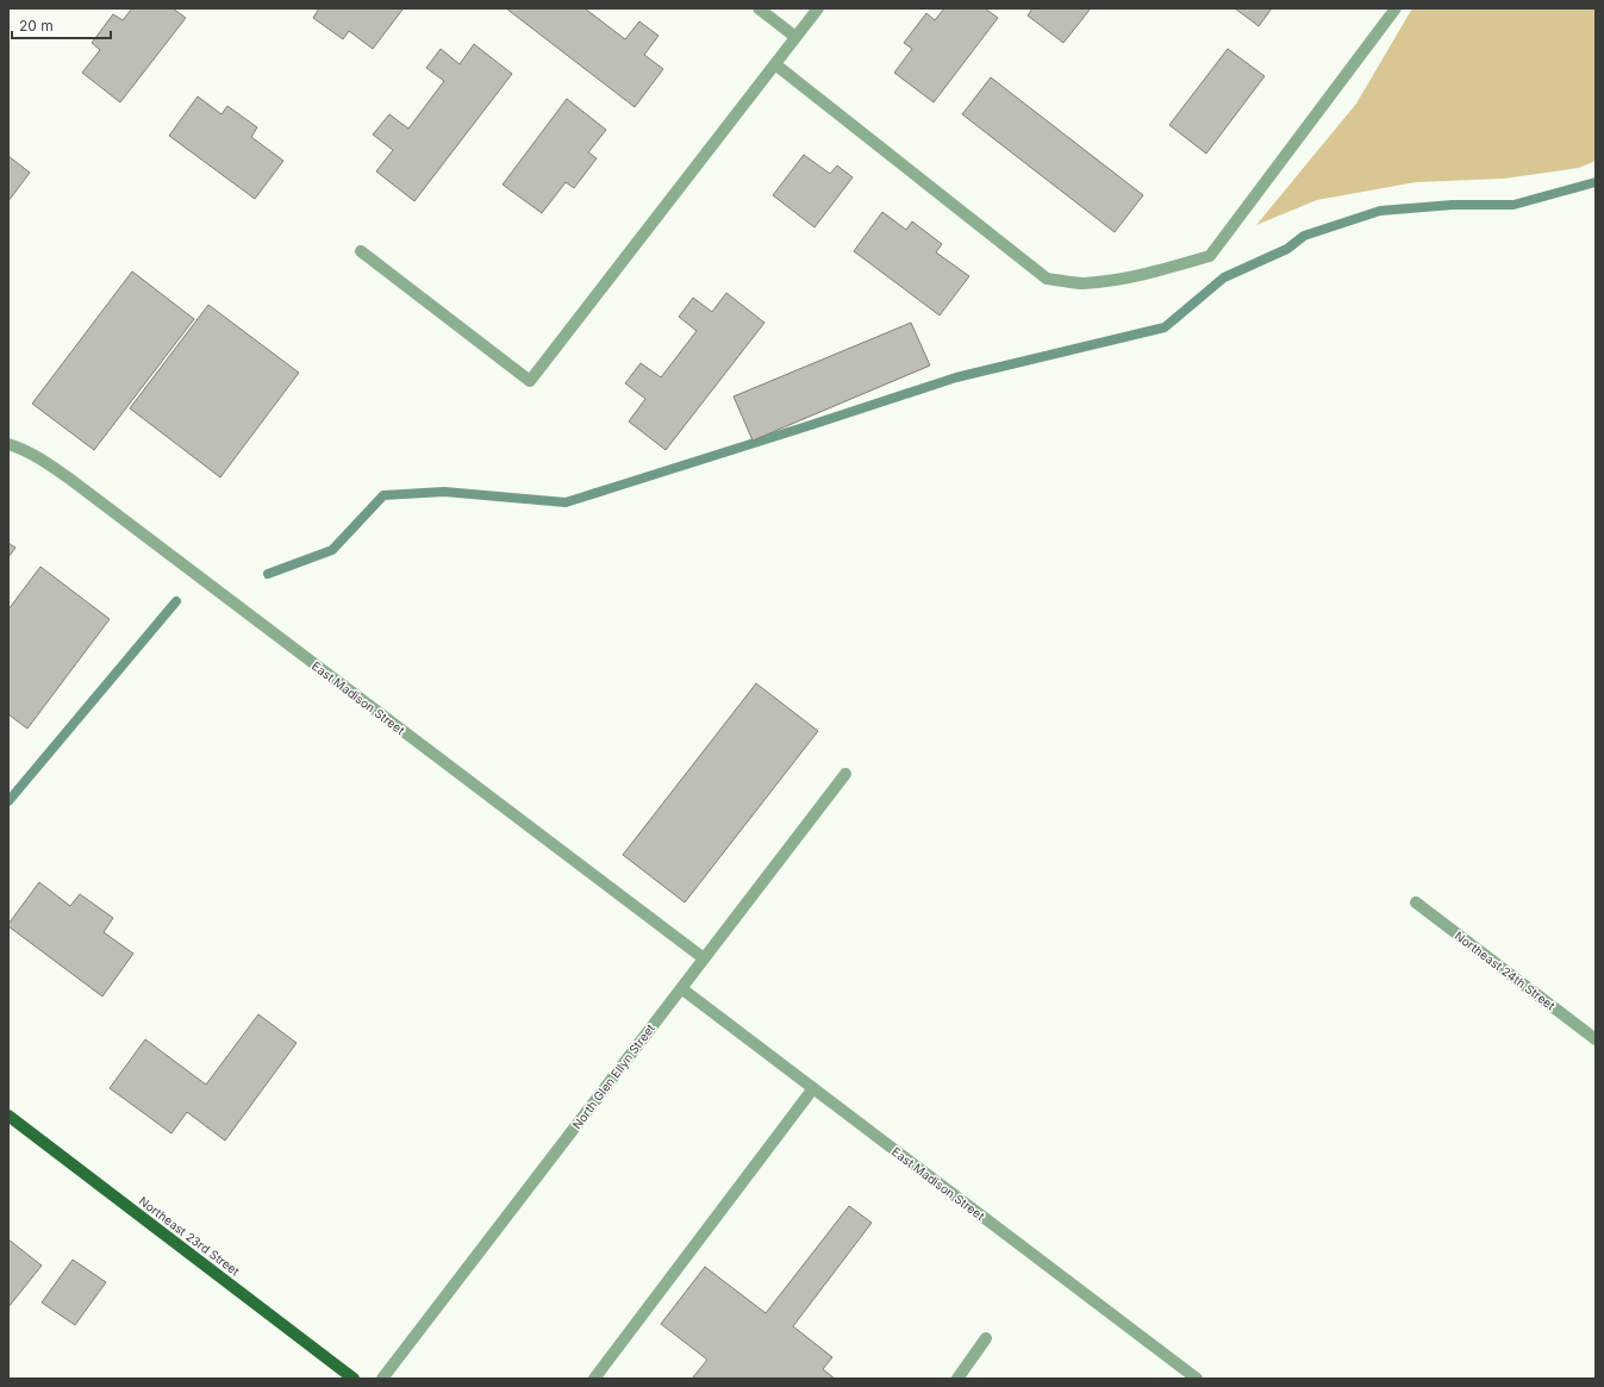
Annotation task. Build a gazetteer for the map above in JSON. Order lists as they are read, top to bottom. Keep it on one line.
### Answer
{"streets":{"main road":["Northeast 23rd Street"],"street":["East Madison Street","Northeast 24th Street","North Glen Ellyn Street"]},"crossings":[["East Madison Street","North Glen Ellyn Street"]],"scale_bar":"20 m"}
